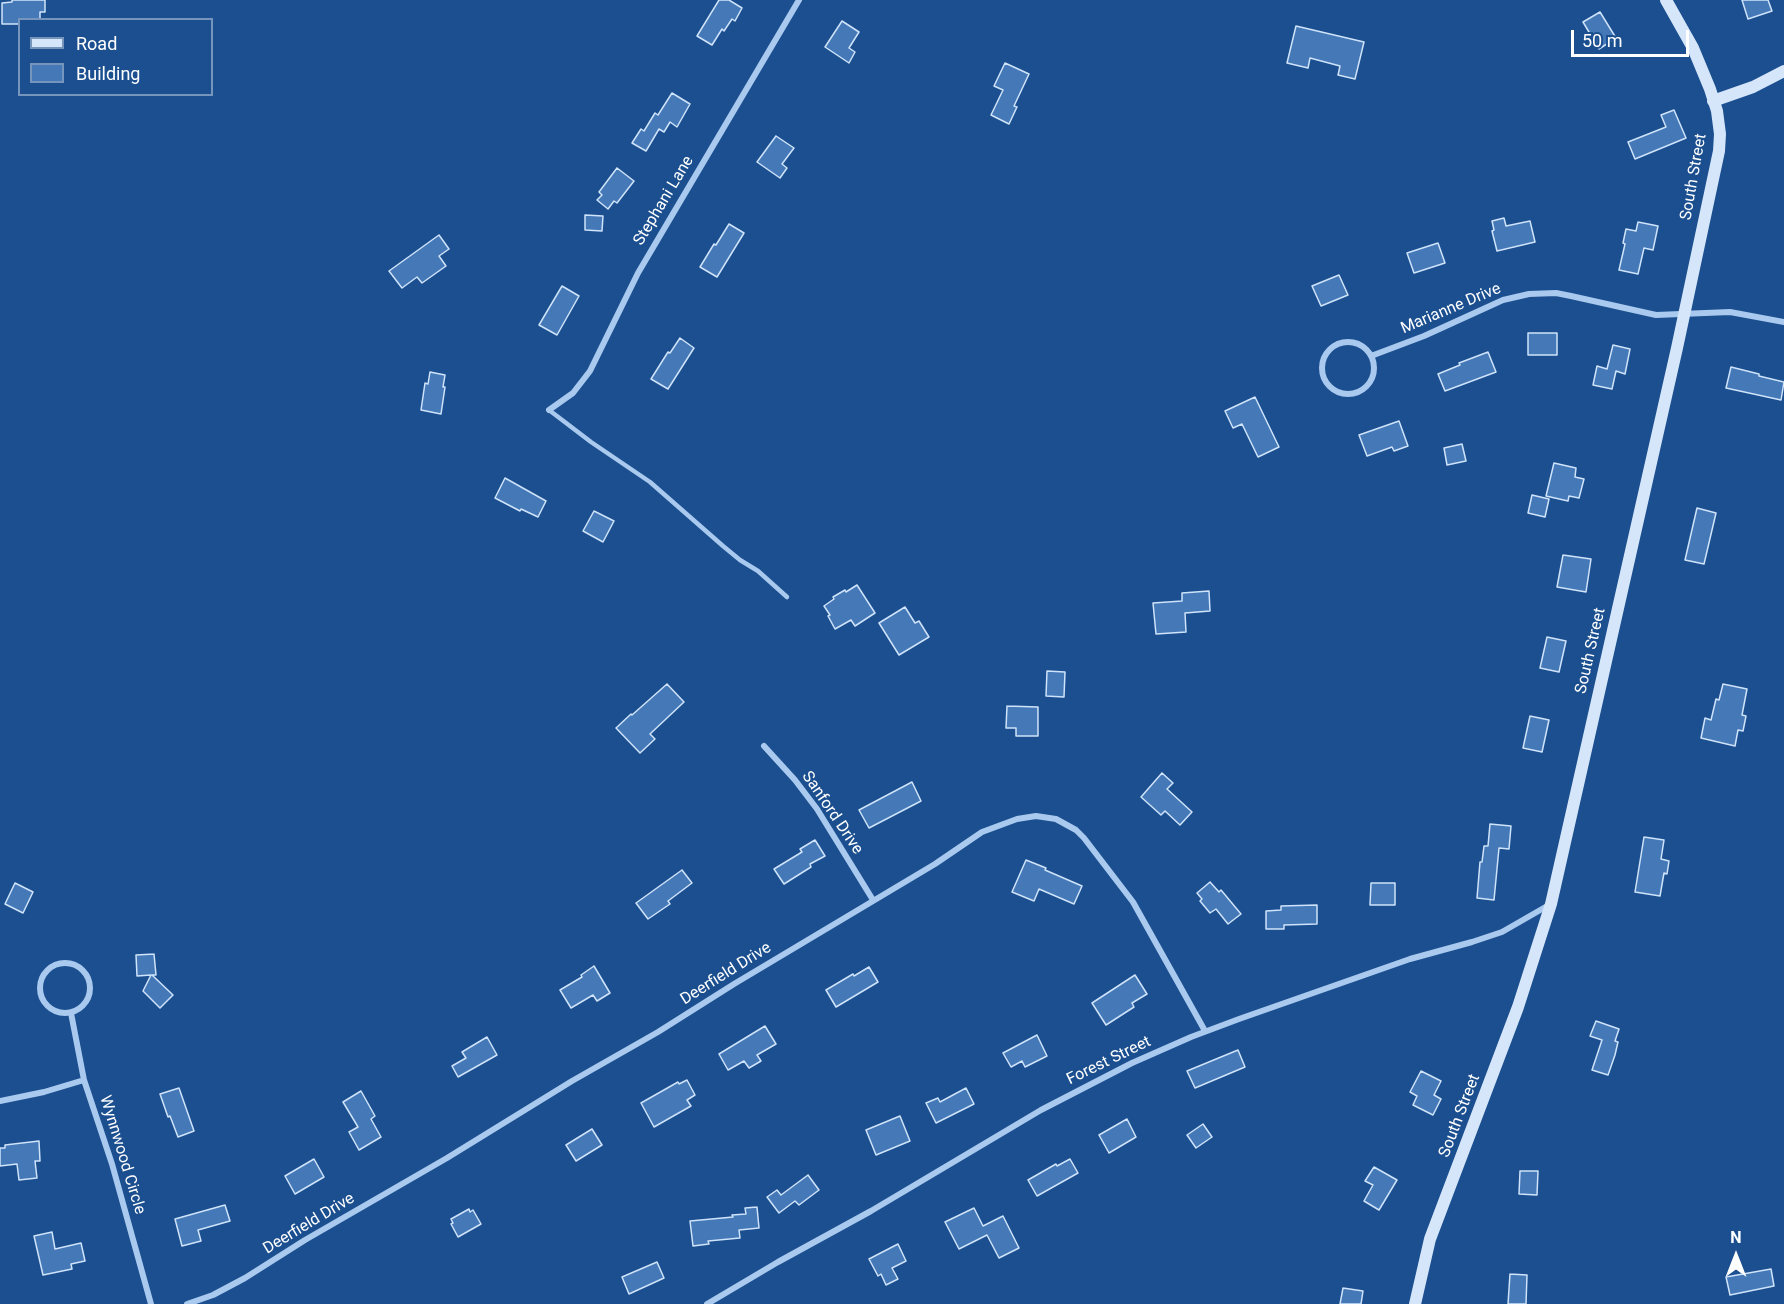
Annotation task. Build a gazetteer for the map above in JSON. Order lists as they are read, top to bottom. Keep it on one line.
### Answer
{"streets":{"street":["South Street","Stephani Lane","Marianne Drive","Sanford Drive","Deerfield Drive","Forest Street","Wynnwood Circle"]},"crossings":[["South Street","Marianne Drive"],["South Street","Forest Street"],["Sanford Drive","Deerfield Drive"],["Deerfield Drive","Forest Street"]],"legend":["Road","Building"],"scale_bar":"50 m","north":"top"}
